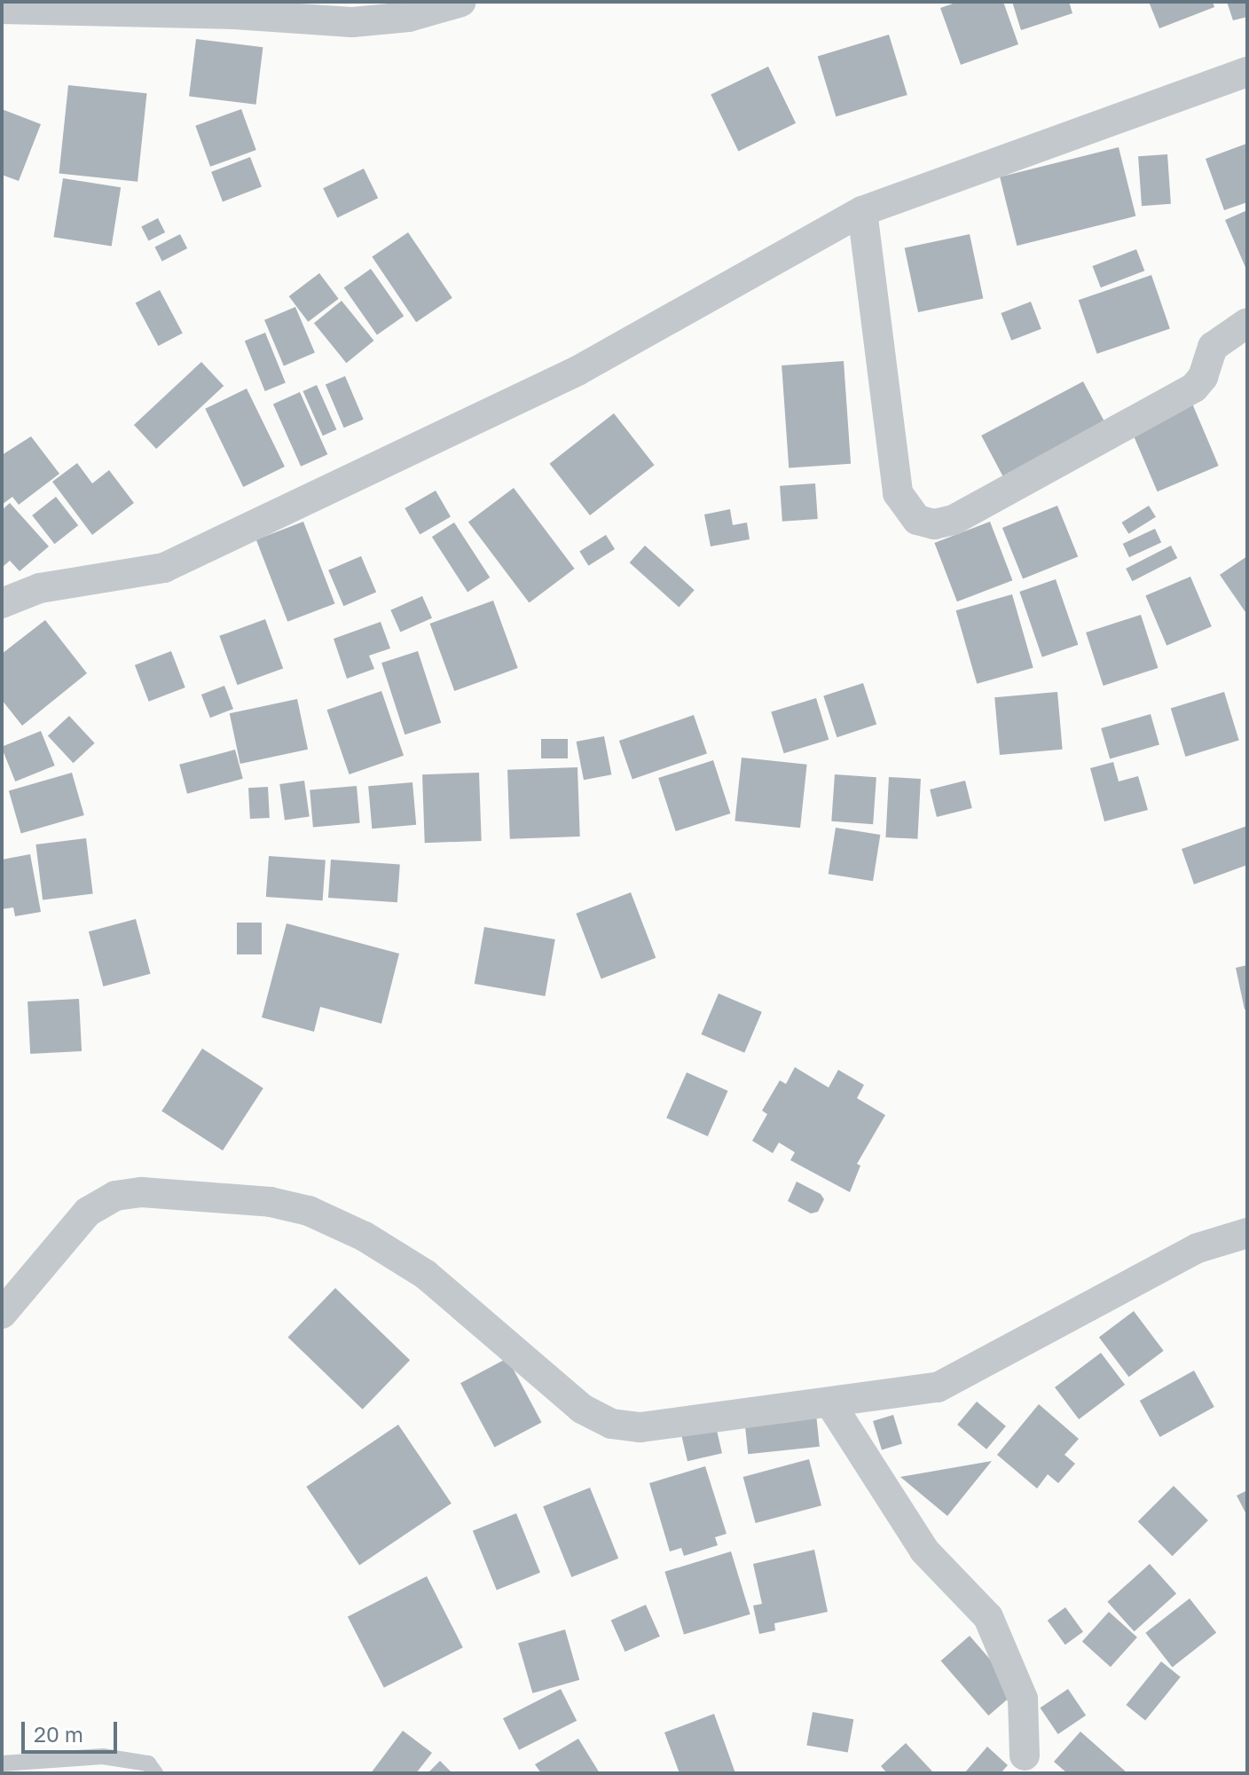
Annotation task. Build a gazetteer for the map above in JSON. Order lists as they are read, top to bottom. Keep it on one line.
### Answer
{"scale_bar":"20 m"}
